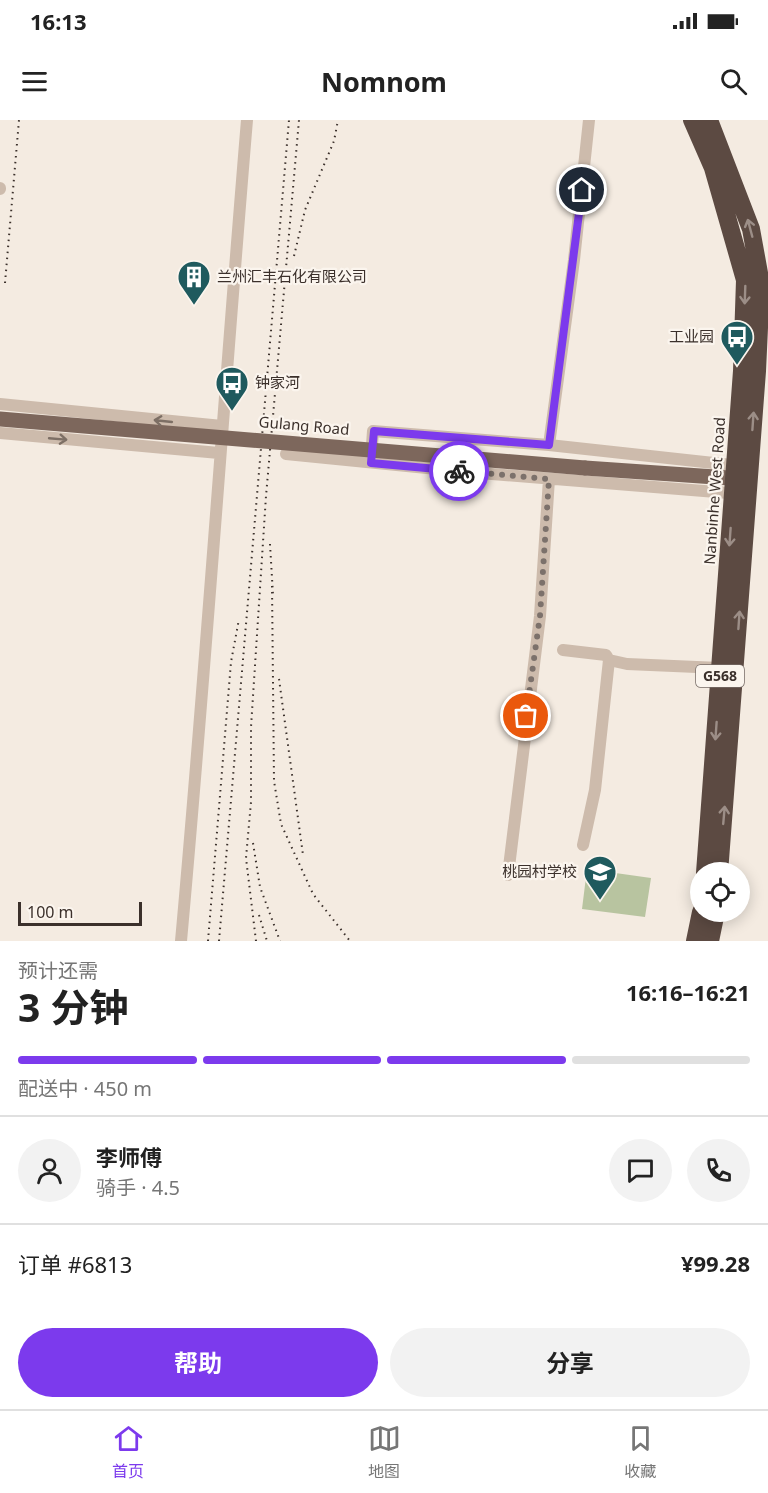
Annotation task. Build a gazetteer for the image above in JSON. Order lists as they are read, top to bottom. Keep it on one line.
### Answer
{"streets":{"highway":["Nanbinhe West Road","G568"],"main road":["Gulang Road"]},"crossings":[["Gulang Road","Nanbinhe West Road"]],"places":{"building":["兰州汇丰石化有限公司"],"bus stop":["工业园","钟家河"],"school or university":["桃园村学校"]},"scale_bar":"100 m","page":{"status":"16:13","header":"Nomnom","scale":"100 m","heading":["3 分钟","预计还需","16:16–16:21"],"panel":["李师傅","骑手 · 4.5","订单 #6813","¥99.28"],"bar":"配送中 · 450 m","buttons":["帮助","分享"],"tabs":["首页","地图","收藏"]}}
